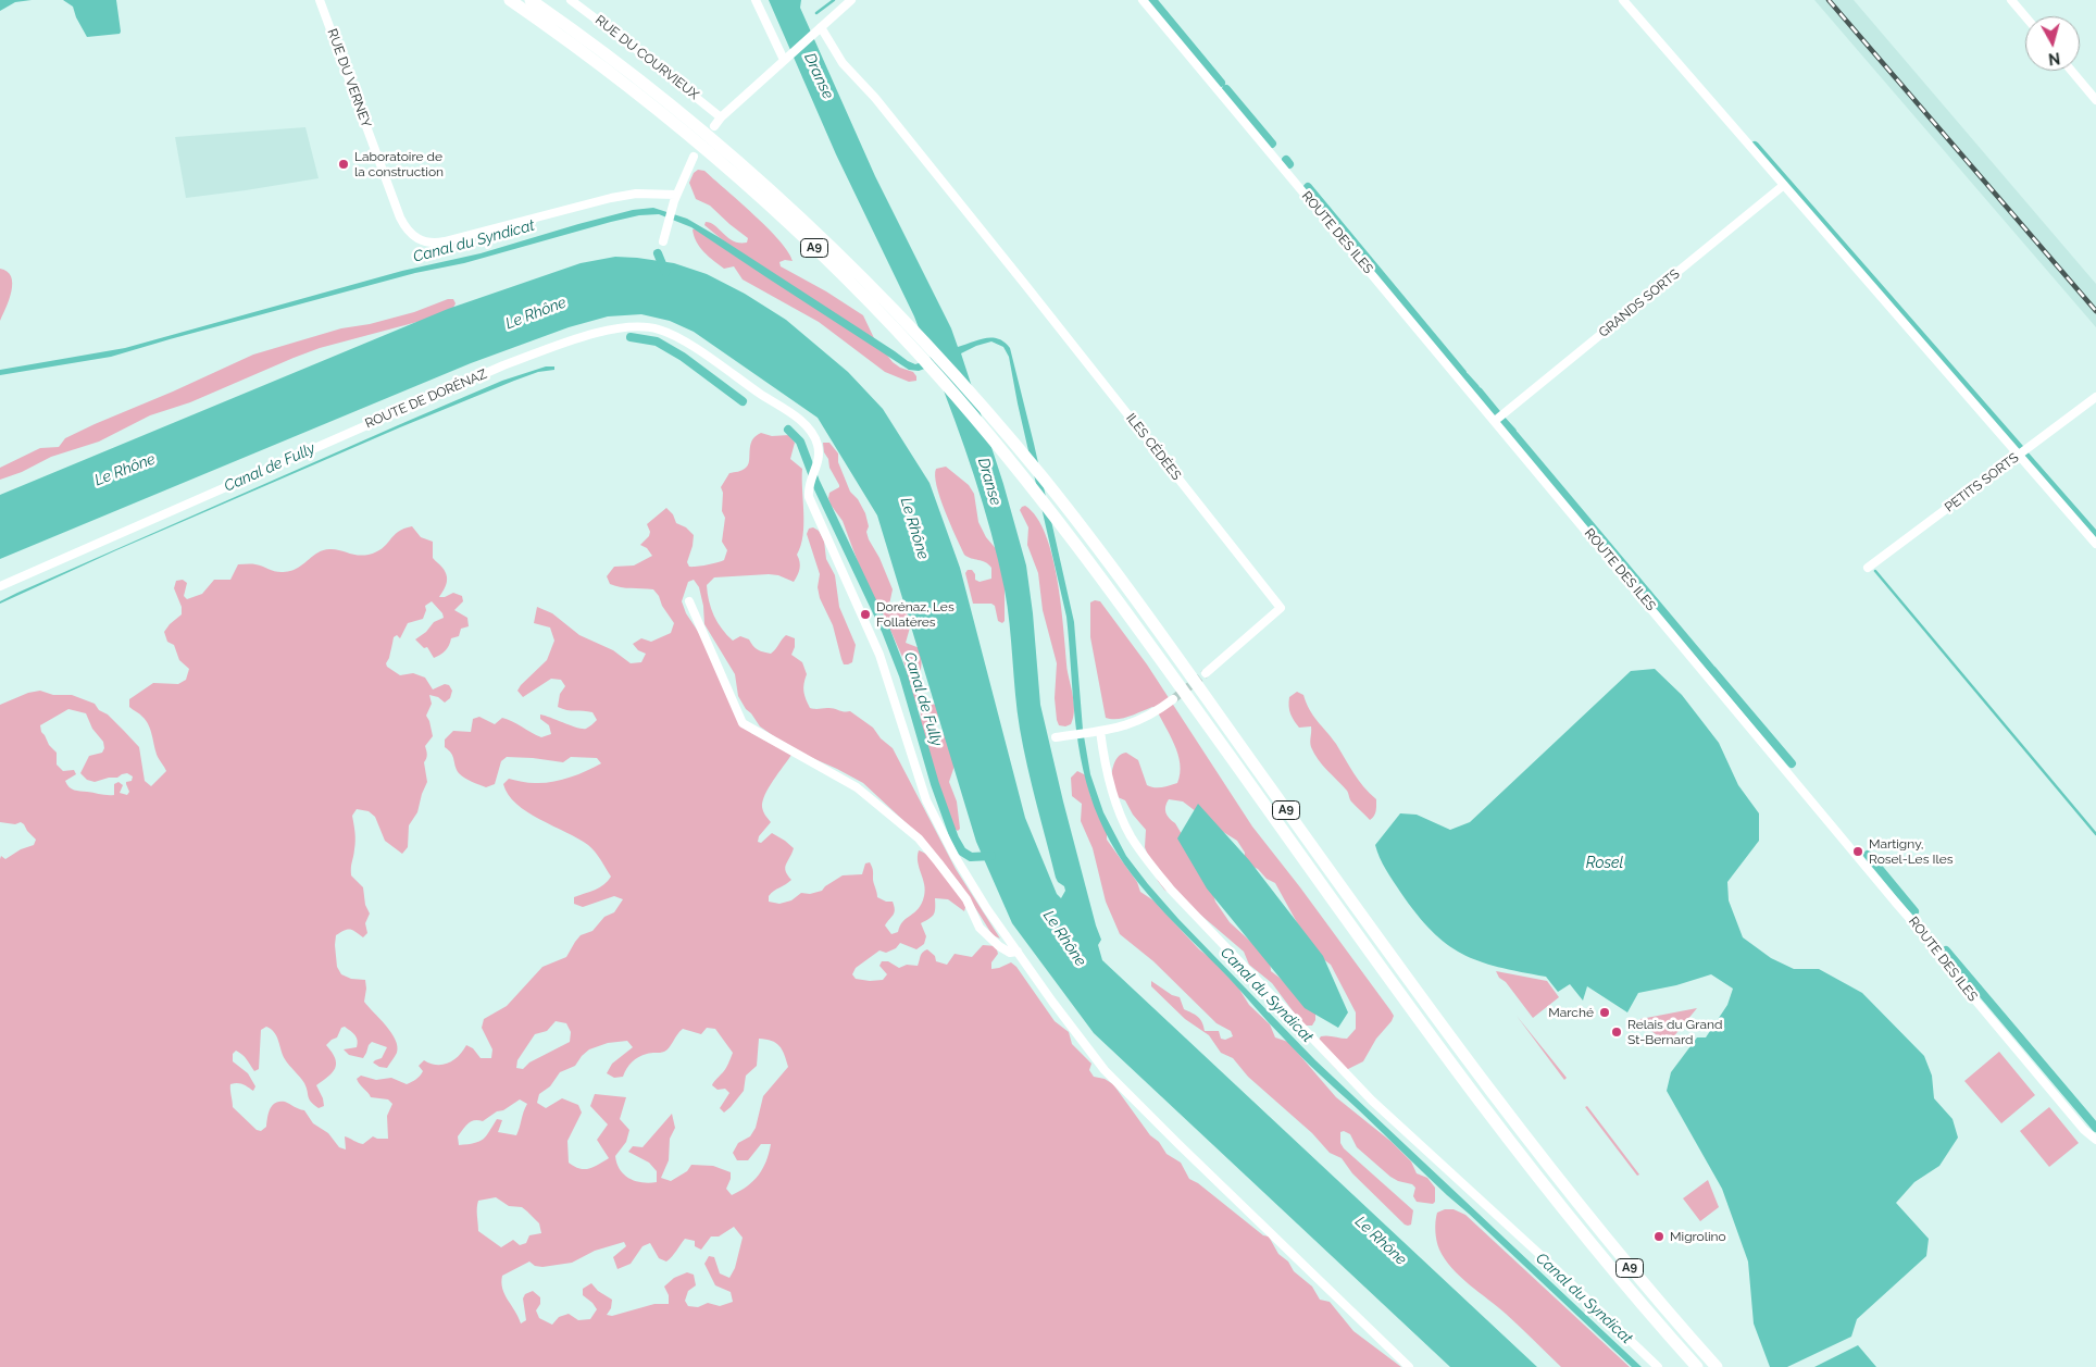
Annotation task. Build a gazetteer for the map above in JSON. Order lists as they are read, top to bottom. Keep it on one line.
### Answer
{"streets":{"highway":["A9"],"street":["RUE DU COURVIEUX","RUE DU VERNEY","ROUTE DES ILES","GRANDS SORTS","ROUTE DE DORÉNAZ","ILES CÉDÉES","PETITS SORTS"]},"crossings":[["ROUTE DES ILES","GRANDS SORTS"]],"water":["Dranse","Canal du Syndicat","Le Rhône","Canal de Fully","Rosel"],"places":["Laboratoire de la construction","Dorénaz, Les Follatères","Martigny, Rosel-Les Iles","Marché","Relais du Grand St-Bernard","Migrolino"],"north":"bottom"}
